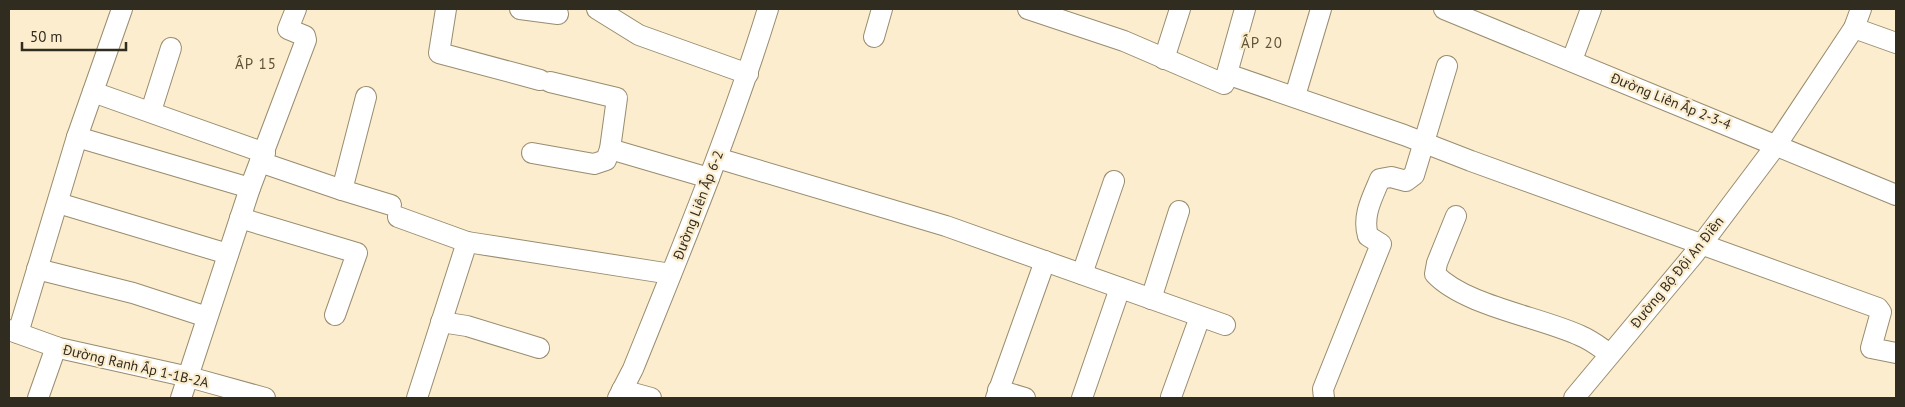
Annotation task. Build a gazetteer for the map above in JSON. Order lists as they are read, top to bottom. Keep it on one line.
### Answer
{"streets":{"street":["Đường Liên Ấp 2-3-4","Đường Liên Ấp 6-2","Đường Bộ Đội An Điền","Đường Ranh Ấp 1-1B-2A"]},"crossings":[["Đường Liên Ấp 2-3-4","Đường Bộ Đội An Điền"]],"districts":["ẤP 20","ẤP 15"],"scale_bar":"50 m"}
